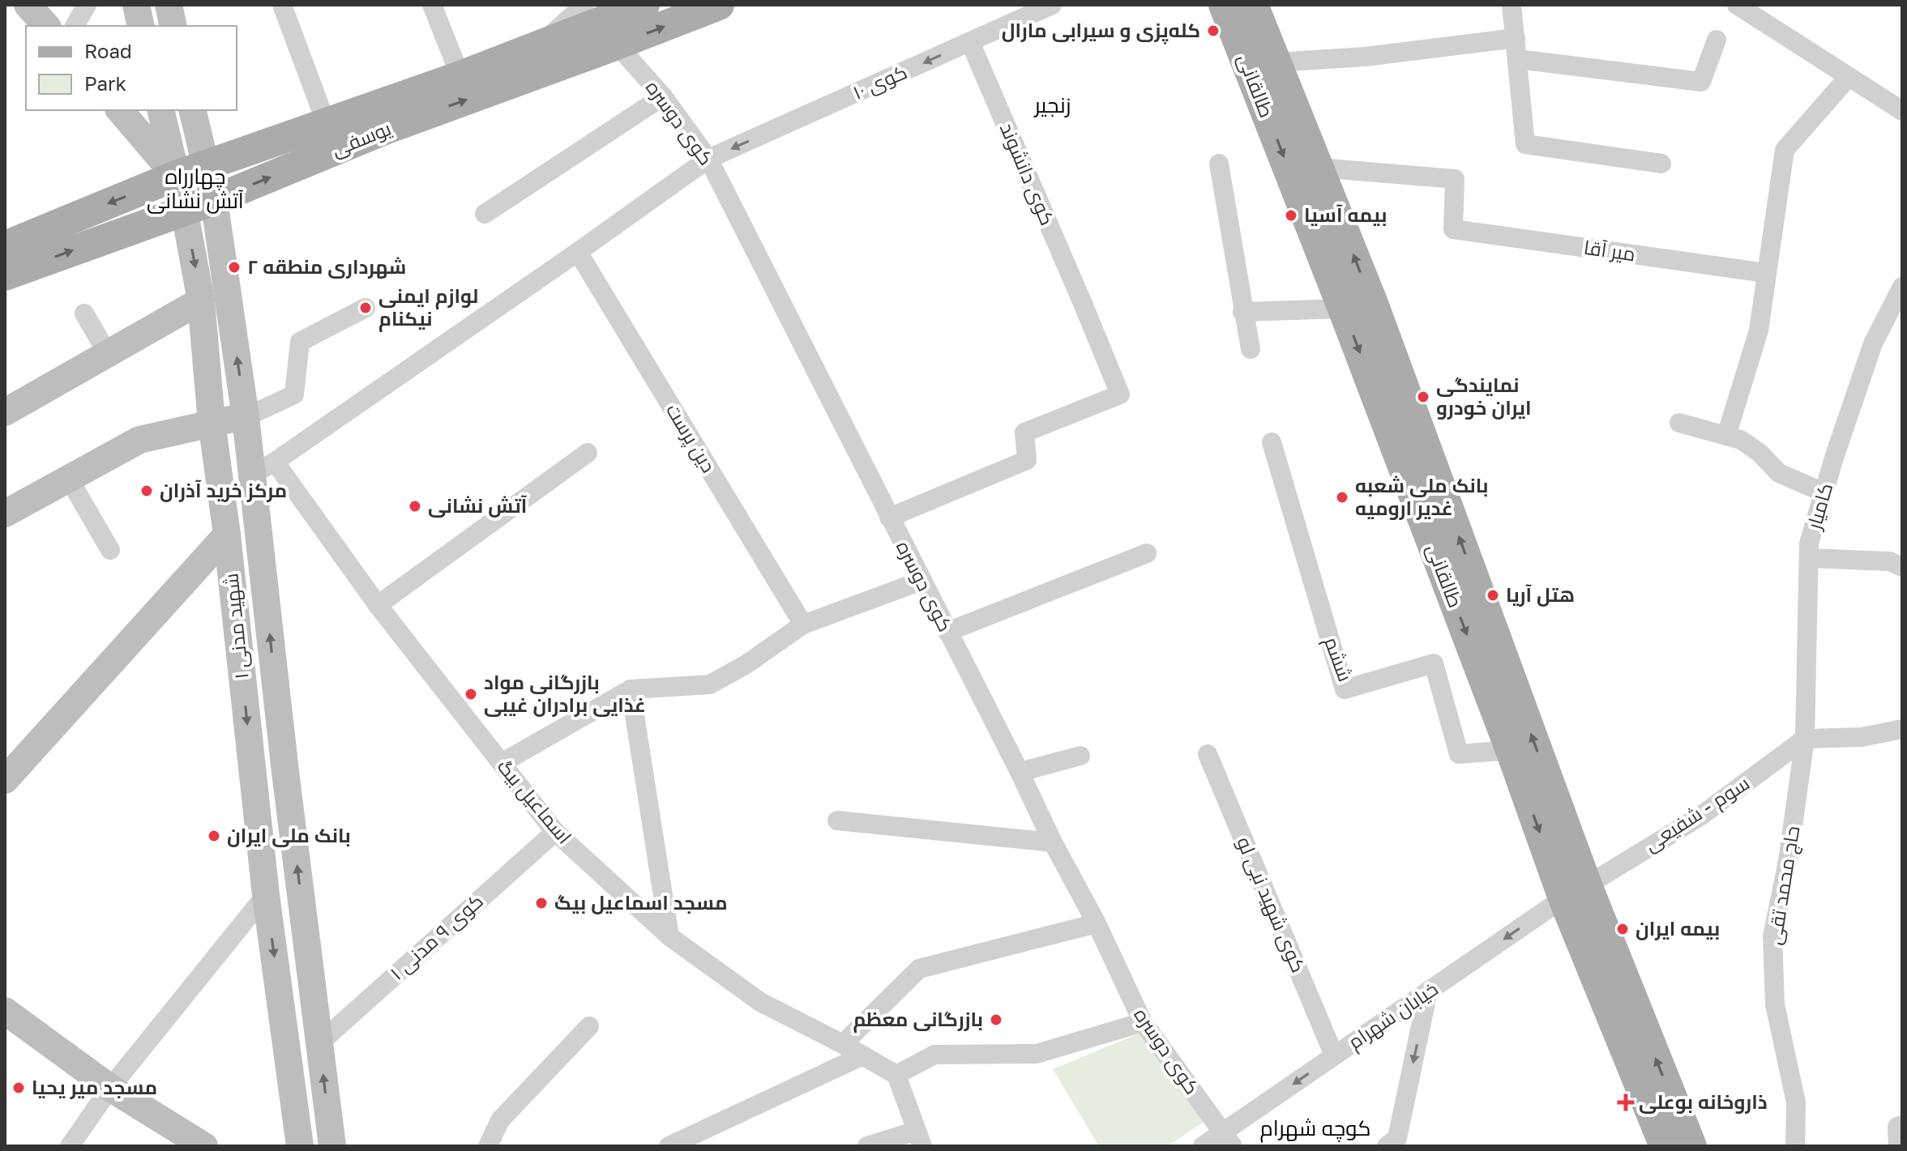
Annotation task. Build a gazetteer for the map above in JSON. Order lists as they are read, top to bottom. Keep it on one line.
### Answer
{"streets":{"main road":["طالقانی","یوسفی","شهید مدنی ۱"],"street":["کوی ۱۰","کوی دوسره","کوی دانشوند","میر آقا","دین پرست","کامیار","ششم","اسماعیل بیگ","سوم - شفیعی","حاج محمد تقی","کوی شهید نبی لو","کوی ۹ مدنی ۱","خیابان شهرام"]},"crossings":[["کوی ۱۰","کوی دوسره"],["کوی ۱۰","کوی دانشوند"],["کوی ۱۰","دین پرست"],["کوی ۱۰","شهید مدنی ۱"],["کوی ۱۰","اسماعیل بیگ"],["طالقانی","میر آقا"],["طالقانی","ششم"],["طالقانی","سوم - شفیعی"],["طالقانی","خیابان شهرام"],["کوی دوسره","یوسفی"],["کوی دوسره","کوی دانشوند"],["کوی دوسره","خیابان شهرام"],["یوسفی","شهید مدنی ۱"],["کامیار","سوم - شفیعی"],["کامیار","حاج محمد تقی"],["شهید مدنی ۱","اسماعیل بیگ"],["شهید مدنی ۱","کوی ۹ مدنی ۱"],["اسماعیل بیگ","کوی ۹ مدنی ۱"],["سوم - شفیعی","حاج محمد تقی"],["سوم - شفیعی","خیابان شهرام"],["کوی شهید نبی لو","خیابان شهرام"]],"one_way":["خیابان شهرام"],"districts":["زنجیر","چهارراه آتش نشانی","کوچه شهرام"],"places":{"other":["کله‌پزی و سیرابی مارال","بیمه آسیا","شهرداری منطقه ۲","لوازم ایمنی نیکنام","نمایندگی ایران خودرو","مرکز خرید آذران","بانک ملی شعبه غدیر ارومیه","آتش نشانی","هتل آریا","بازرگانی مواد غذایی برادران غیبی","بانک ملی ایران","مسجد اسماعیل بیگ","بیمه ایران","بازرگانی معظم","مسجد میر یحیا"],"health":["ذاروخانه بوعلی"]},"legend":["Road","Park"]}
